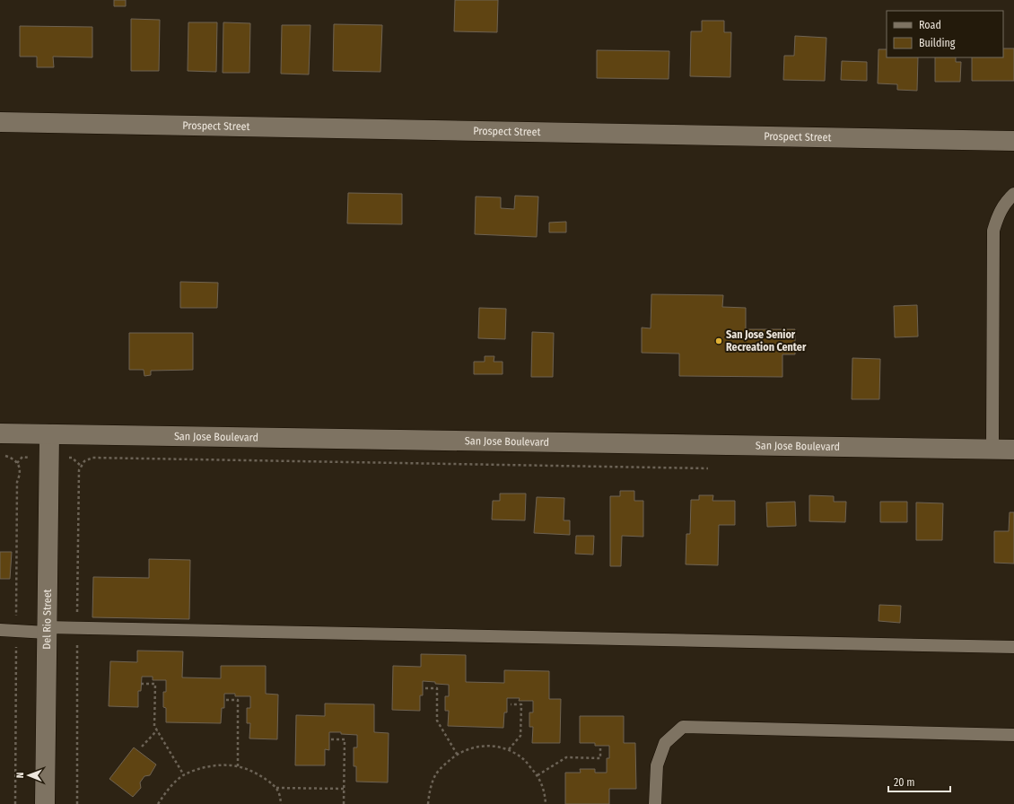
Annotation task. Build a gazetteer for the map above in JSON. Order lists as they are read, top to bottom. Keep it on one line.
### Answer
{"streets":{"street":["Prospect Street","San Jose Boulevard","Del Rio Street"]},"crossings":[["San Jose Boulevard","Del Rio Street"]],"places":["San Jose Senior Recreation Center"],"legend":["Road","Building"],"scale_bar":"20 m","north":"left"}
